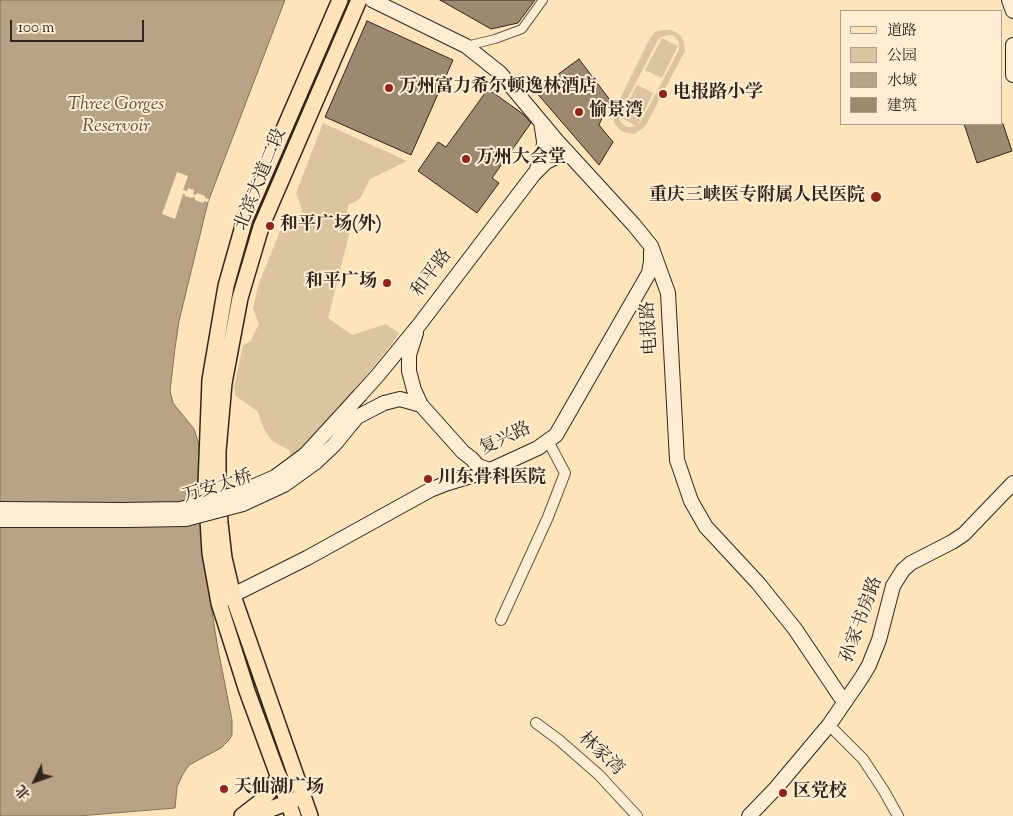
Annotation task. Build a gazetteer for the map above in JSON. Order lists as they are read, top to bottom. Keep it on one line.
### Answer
{"streets":{"main road":["北滨大道二段","和平路","电报路","复兴路","万安大桥","孙家书房路"],"street":["林家湾"]},"crossings":[["和平路","电报路"],["和平路","万安大桥"],["电报路","复兴路"],["电报路","孙家书房路"]],"water":["Three Gorges Reservoir"],"places":["万州富力希尔顿逸林酒店","电报路小学","愉景湾","万州大会堂","重庆三峡医专附属人民医院","和平广场(外)","和平广场","川东骨科医院","天仙湖广场","区党校"],"legend":["道路","公园","水域","建筑"],"scale_bar":"100 m","north":"bottom left"}
